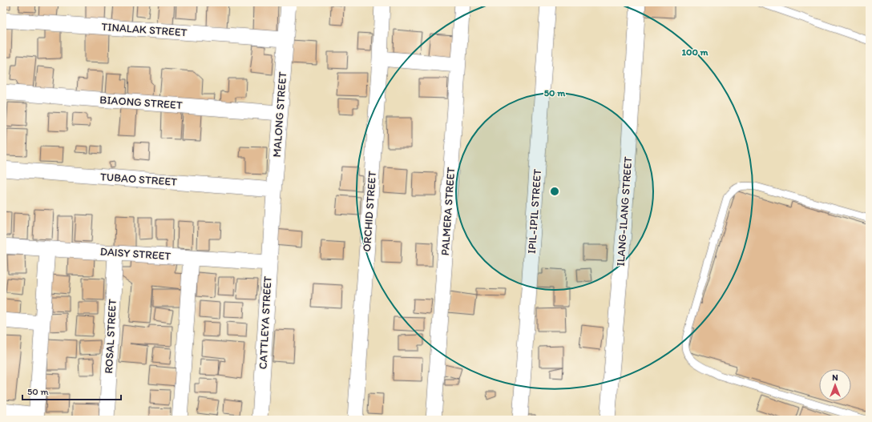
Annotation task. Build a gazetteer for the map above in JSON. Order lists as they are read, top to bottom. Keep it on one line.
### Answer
{"streets":{"street":["TINALAK STREET","BIAONG STREET","MALONG STREET","TUBAO STREET","ORCHID STREET","PALMERA STREET","IPIL-IPIL STREET","ILANG-ILANG STREET","DAISY STREET","CATTLEYA STREET","ROSAL STREET"]},"crossings":[["TINALAK STREET","MALONG STREET"],["BIAONG STREET","MALONG STREET"],["MALONG STREET","TUBAO STREET"],["MALONG STREET","CATTLEYA STREET"],["DAISY STREET","CATTLEYA STREET"],["DAISY STREET","ROSAL STREET"]],"scale_bar":"50 m","north":"top","rings":["100 m","50 m"]}
